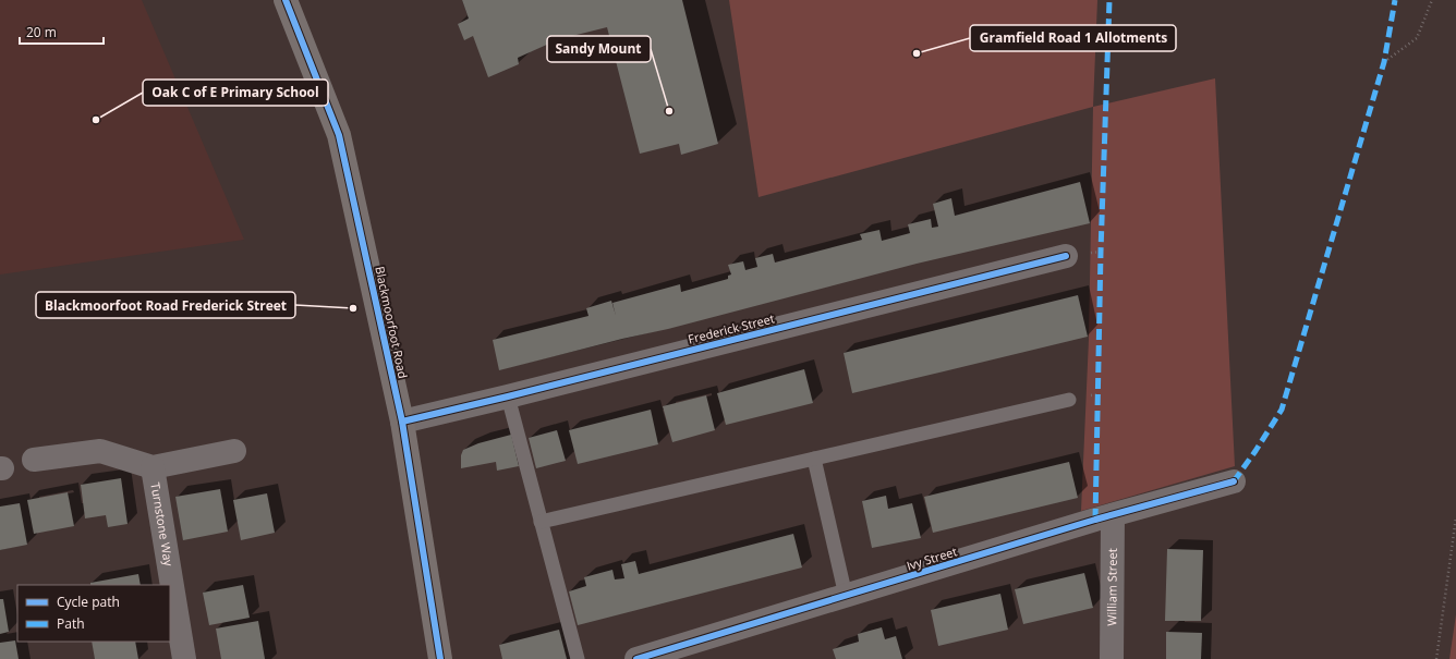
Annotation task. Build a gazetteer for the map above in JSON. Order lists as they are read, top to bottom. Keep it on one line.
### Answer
{"streets":{"street":["Blackmoorfoot Road","Frederick Street","Turnstone Way","Ivy Street","William Street"]},"crossings":[["Blackmoorfoot Road","Frederick Street"],["Ivy Street","William Street"]],"places":["Gramfield Road 1 Allotments","Sandy Mount","Oak C of E Primary School","Blackmoorfoot Road Frederick Street"],"legend":["Cycle path","Path"],"scale_bar":"20 m"}
